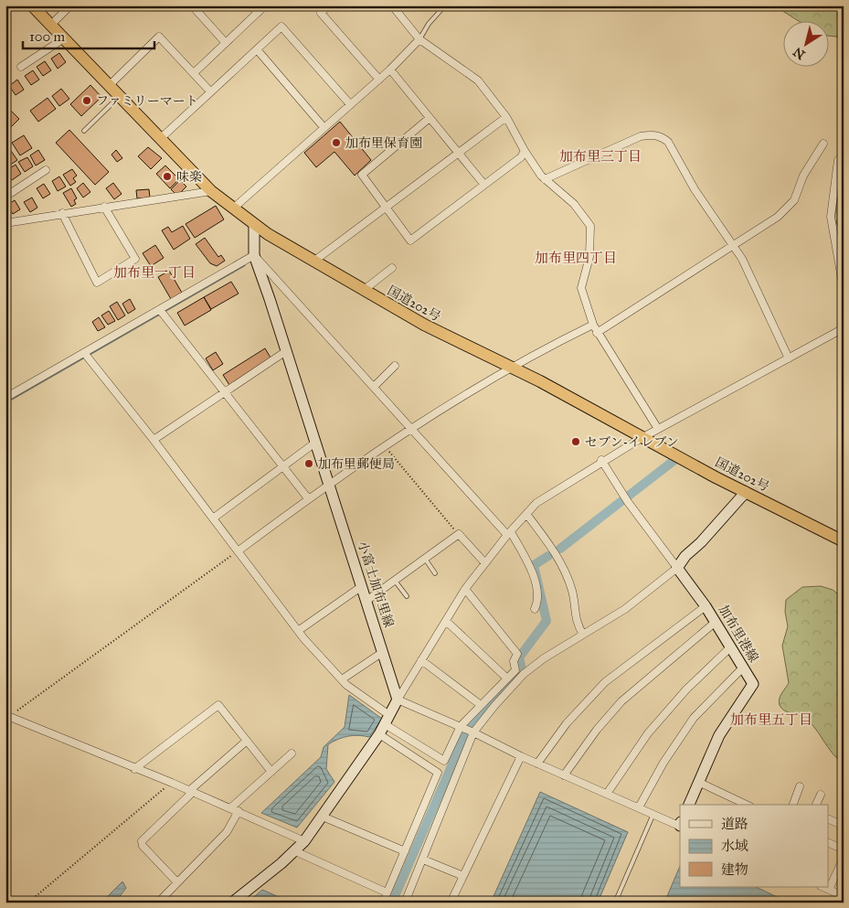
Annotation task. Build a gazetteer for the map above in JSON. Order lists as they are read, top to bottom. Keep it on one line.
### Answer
{"streets":{"highway":["国道202号"],"main road":["小富士加布里線","加布里港線"]},"crossings":[["国道202号","小富士加布里線"]],"districts":["加布里三丁目","加布里四丁目","加布里一丁目","加布里五丁目"],"places":["ファミリーマート","加布里保育園","味楽","セブン-イレブン","加布里郵便局"],"legend":["道路","水域","建物"],"scale_bar":"100 m","north":"bottom left"}
